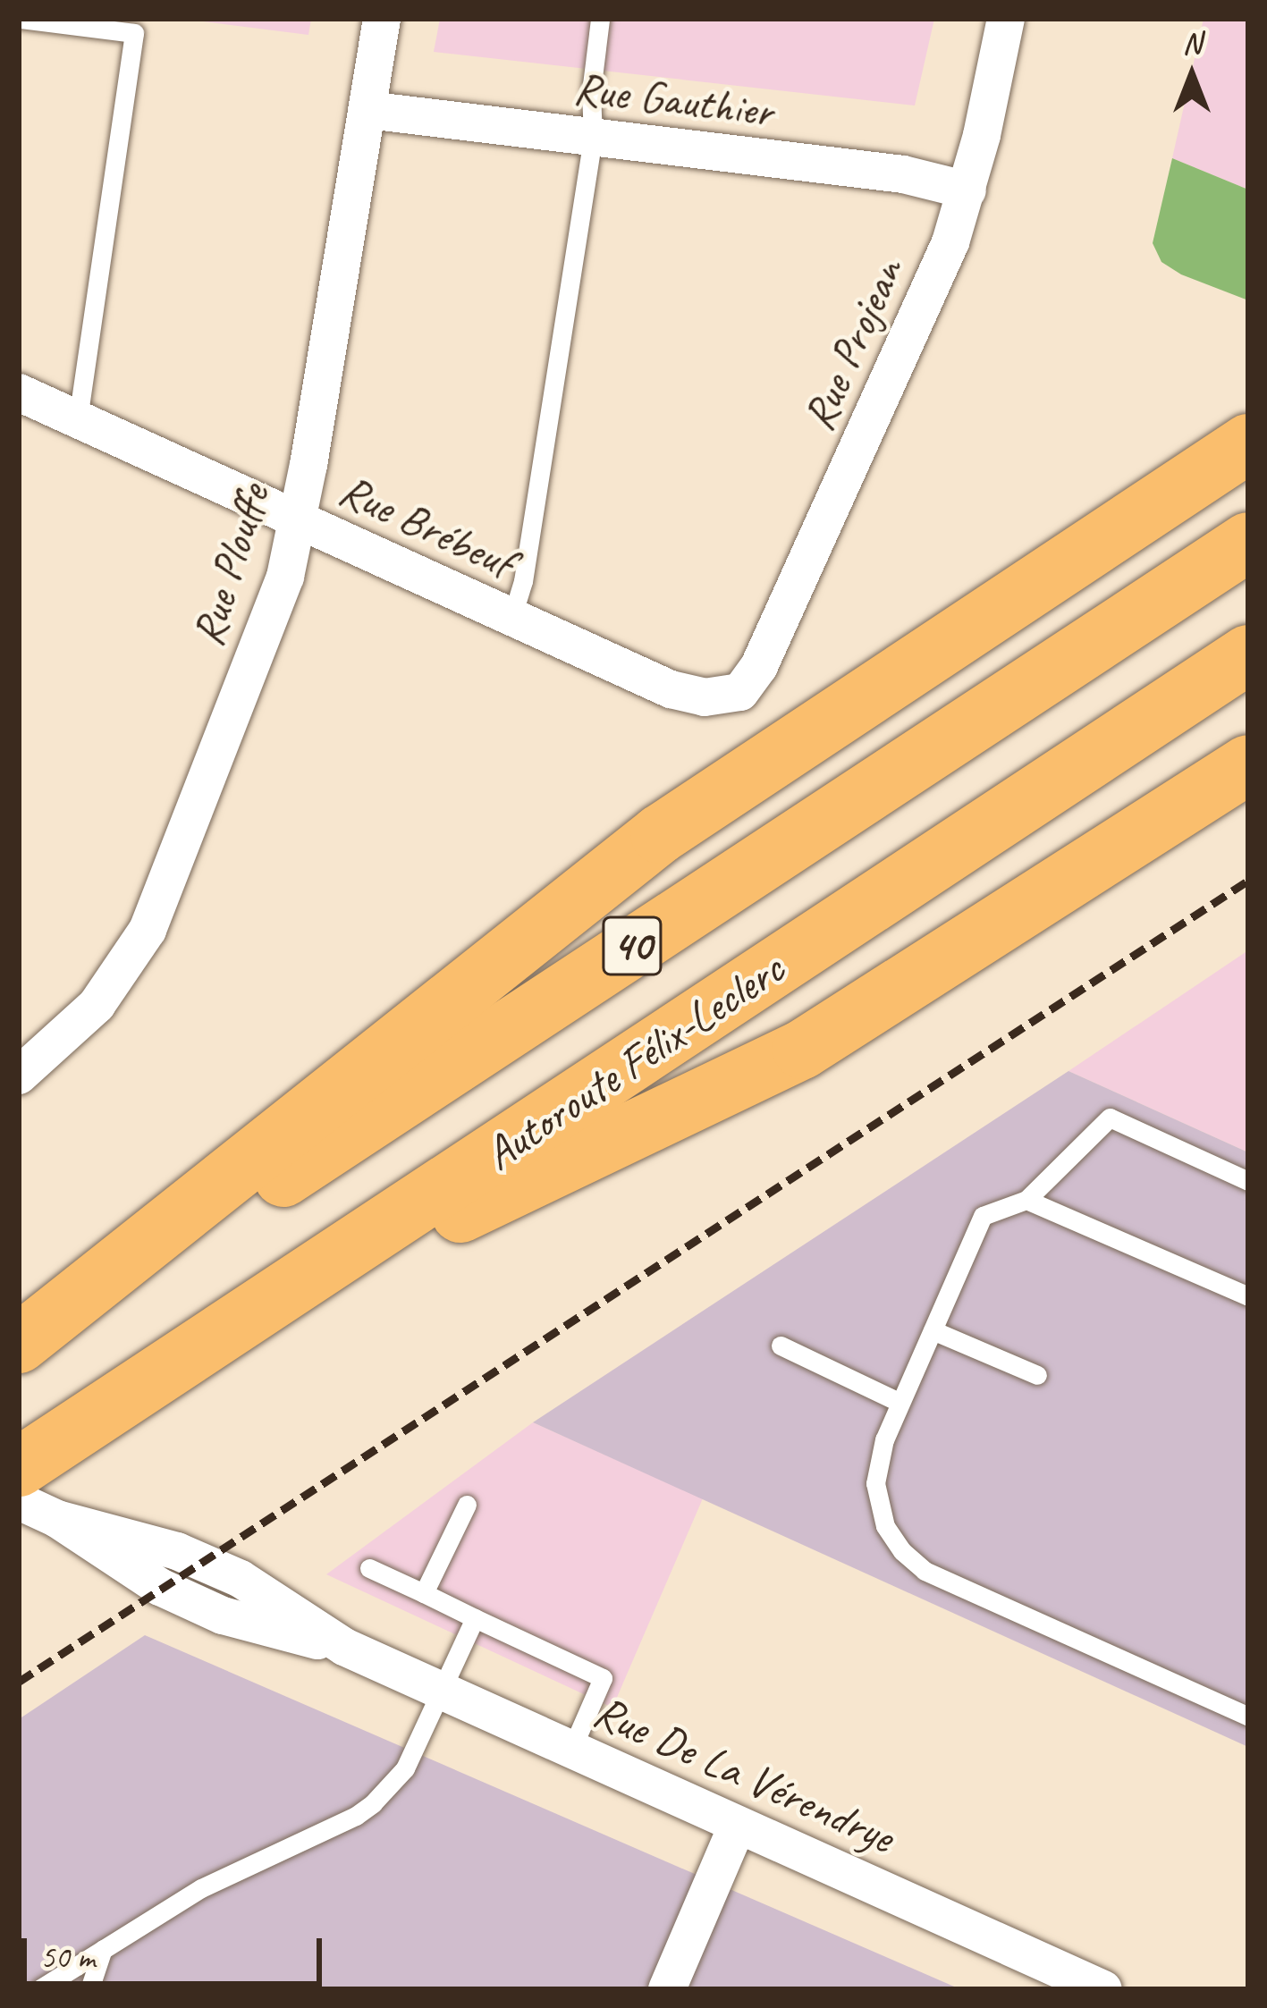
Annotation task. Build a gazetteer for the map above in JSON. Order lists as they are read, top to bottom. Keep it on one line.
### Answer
{"streets":{"highway":["40","Autoroute Félix-Leclerc"],"street":["Rue Gauthier","Rue Projean","Rue Brébeuf","Rue Plouffe","Rue De La Vérendrye"]},"crossings":[["Rue Gauthier","Rue Projean"],["Rue Gauthier","Rue Plouffe"],["Rue Projean","Rue Brébeuf"],["Rue Brébeuf","Rue Plouffe"]],"scale_bar":"50 m","north":"top"}
